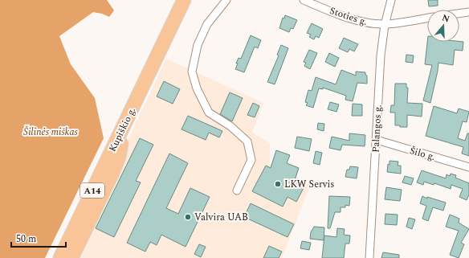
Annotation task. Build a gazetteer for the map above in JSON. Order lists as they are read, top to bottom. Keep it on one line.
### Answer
{"streets":{"highway":["Kupiškio g.","A14"],"street":["Stoties g.","Palangos g.","Šilo g."]},"crossings":[["Stoties g.","Palangos g."],["Palangos g.","Šilo g."]],"parks":["Šilinės miškas"],"places":["LKW Servis","Valvira UAB"],"scale_bar":"50 m","north":"top"}
